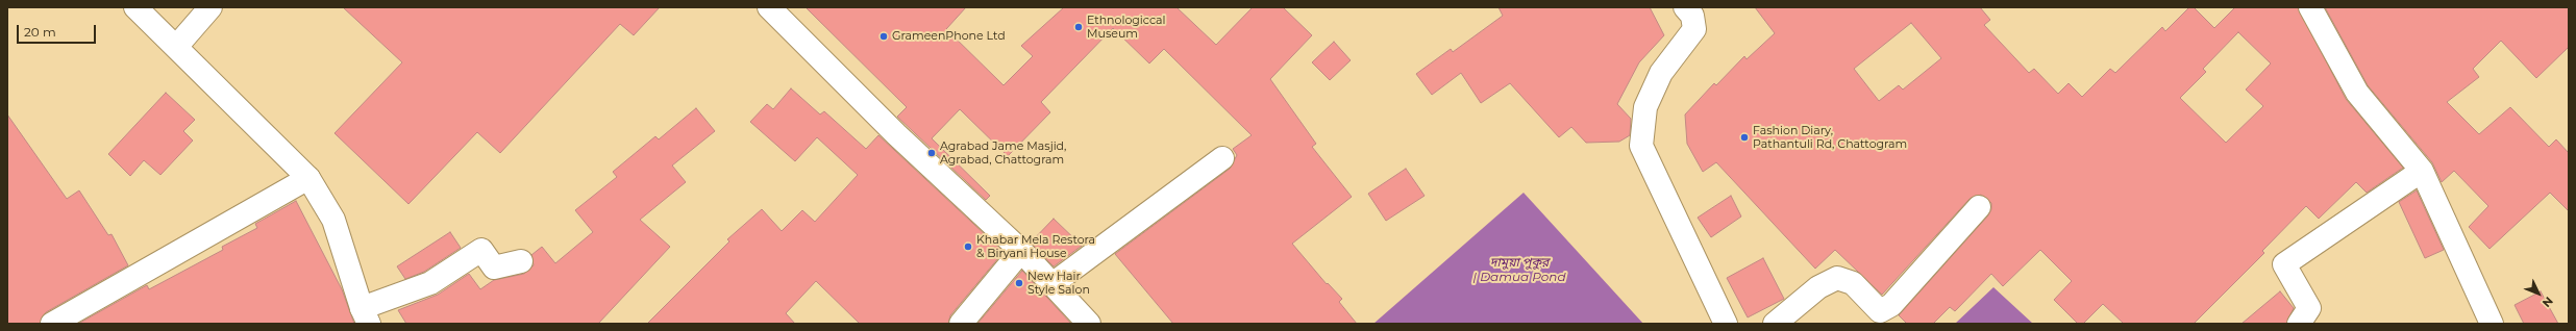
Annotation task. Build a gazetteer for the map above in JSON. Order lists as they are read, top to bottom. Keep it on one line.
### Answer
{"water":["দামুয়া পুকুর | Damua Pond"],"places":["Ethnologiccal Museum","GrameenPhone Ltd","Fashion Diary, Pathantuli Rd, Chattogram","Agrabad Jame Masjid, Agrabad, Chattogram","Khabar Mela Restora & Biryani House","New Hair Style Salon"],"scale_bar":"20 m","north":"bottom right"}
